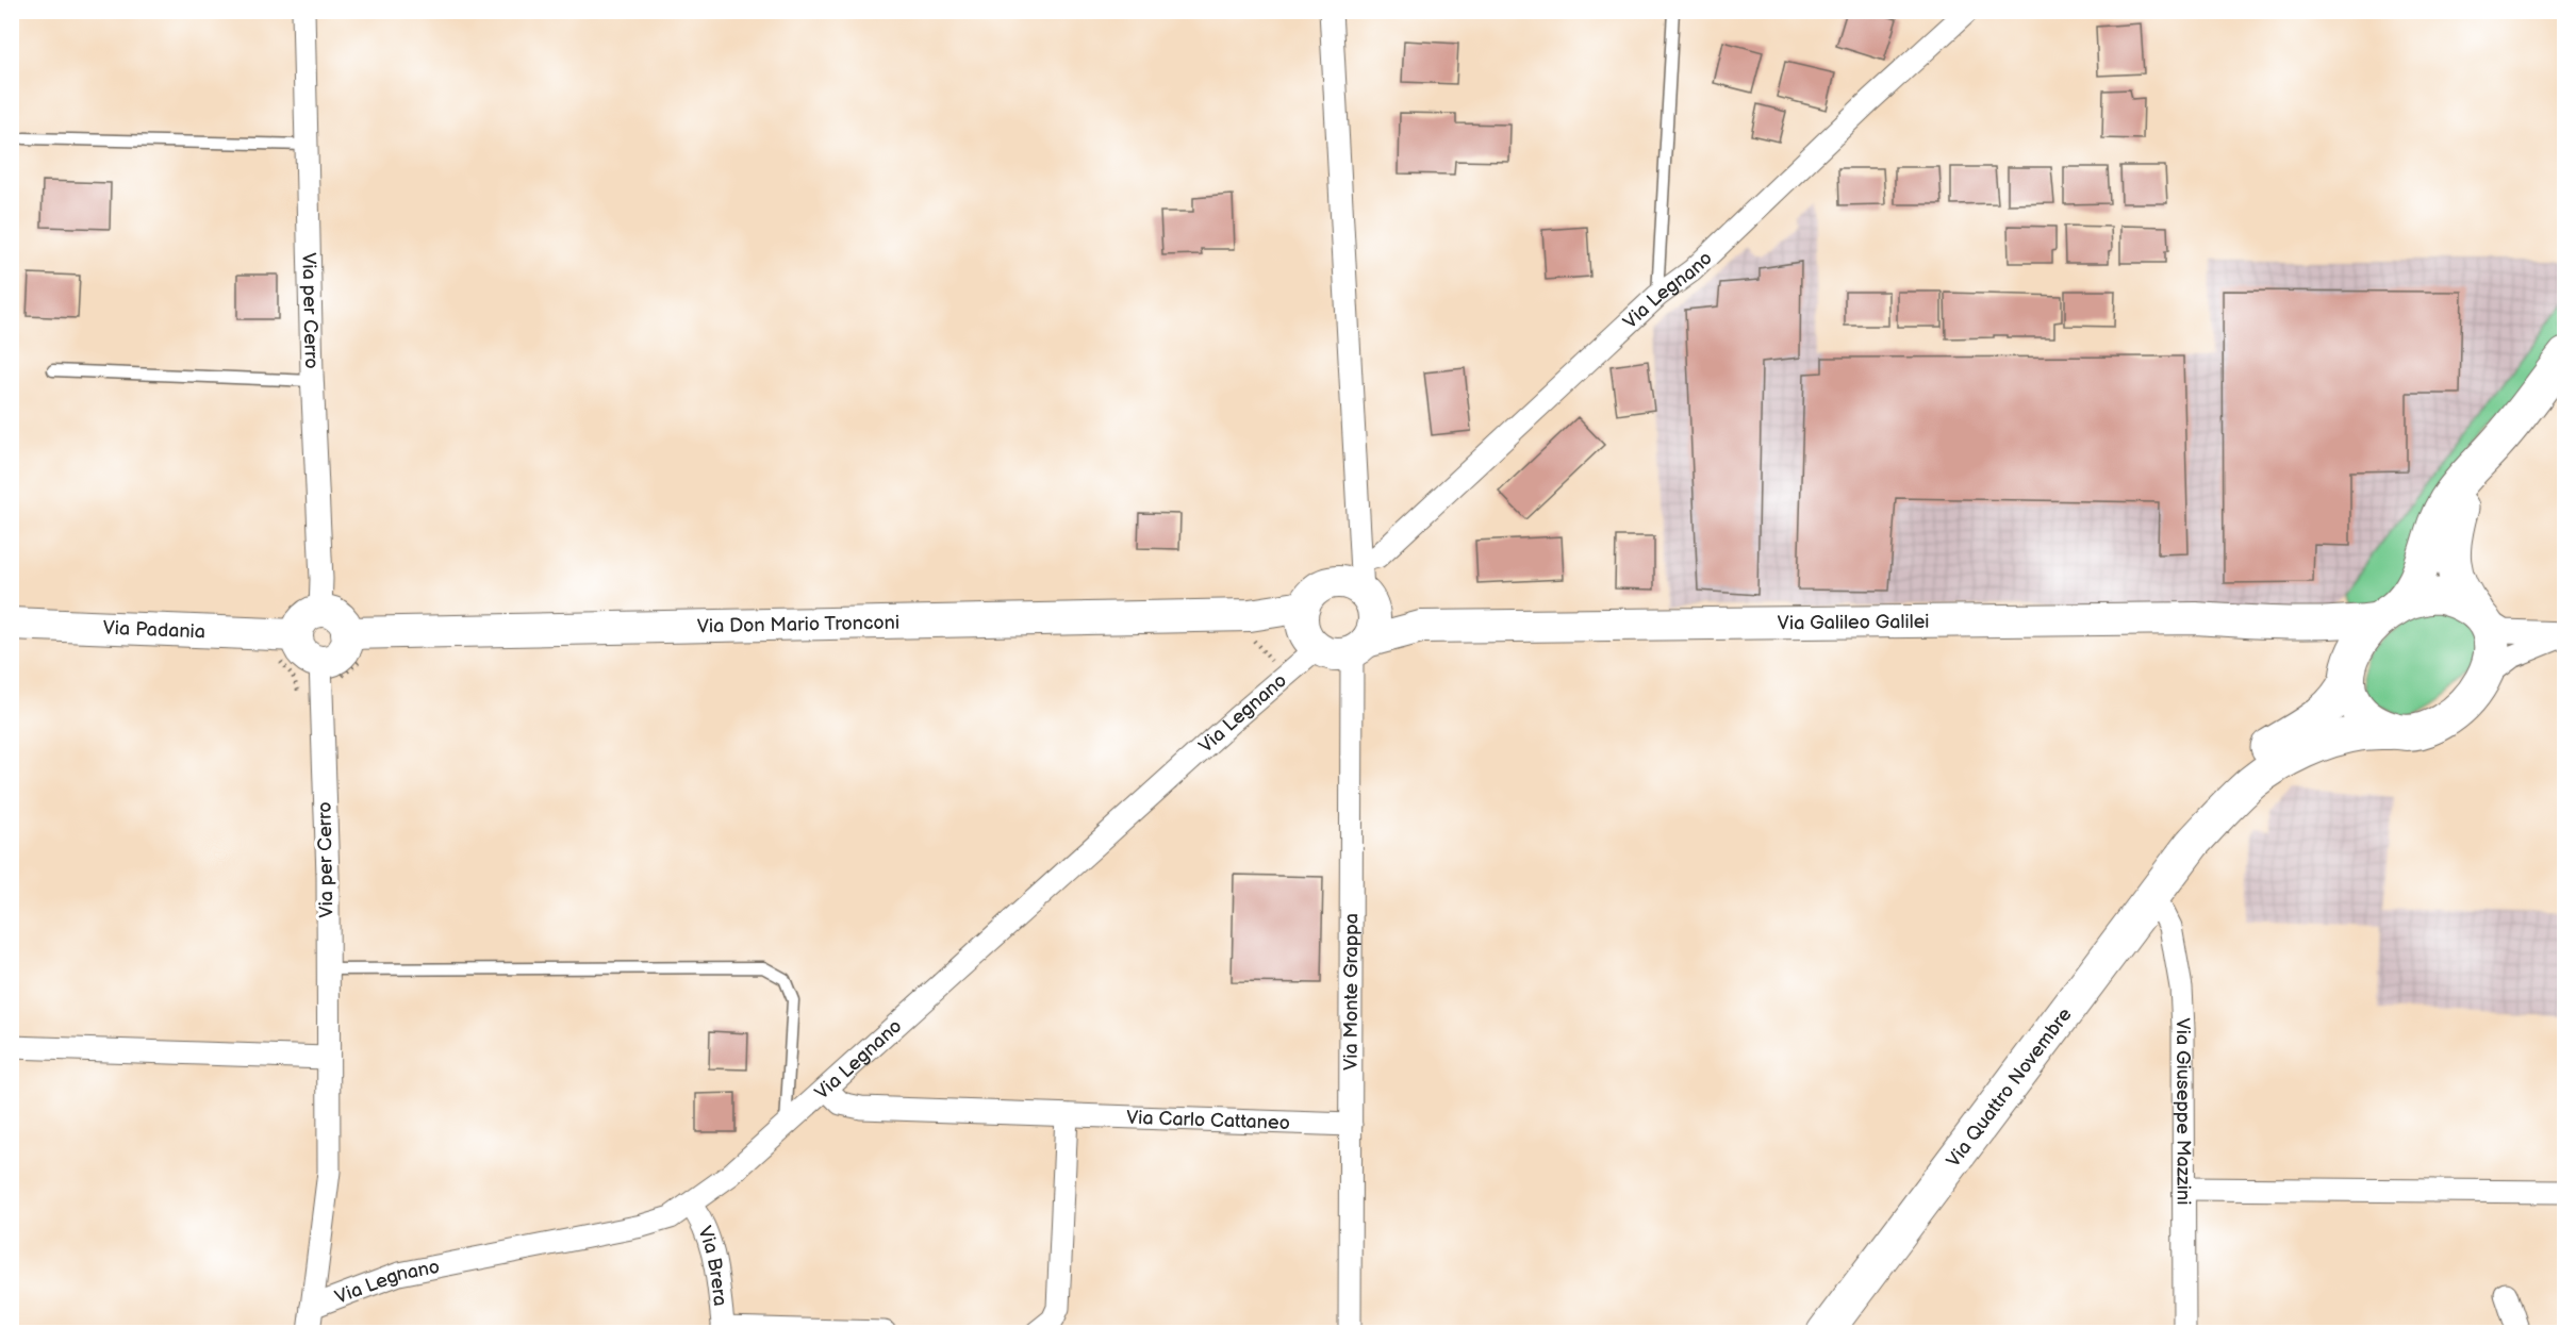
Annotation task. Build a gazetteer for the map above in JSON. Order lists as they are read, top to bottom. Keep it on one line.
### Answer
{"streets":{"main road":["Via Quattro Novembre"],"street":["Via Legnano","Via per Cerro","Via Galileo Galilei","Via Don Mario Tronconi","Via Padania","Via Monte Grappa","Via Giuseppe Mazzini","Via Carlo Cattaneo","Via Brera"]},"crossings":[["Via Legnano","Via per Cerro"],["Via Legnano","Via Galileo Galilei"],["Via Legnano","Via Don Mario Tronconi"],["Via Legnano","Via Monte Grappa"],["Via Legnano","Via Carlo Cattaneo"],["Via Legnano","Via Brera"],["Via per Cerro","Via Don Mario Tronconi"],["Via per Cerro","Via Padania"],["Via Galileo Galilei","Via Don Mario Tronconi"],["Via Galileo Galilei","Via Monte Grappa"],["Via Galileo Galilei","Via Quattro Novembre"],["Via Don Mario Tronconi","Via Padania"],["Via Don Mario Tronconi","Via Monte Grappa"],["Via Monte Grappa","Via Carlo Cattaneo"],["Via Quattro Novembre","Via Giuseppe Mazzini"]]}
